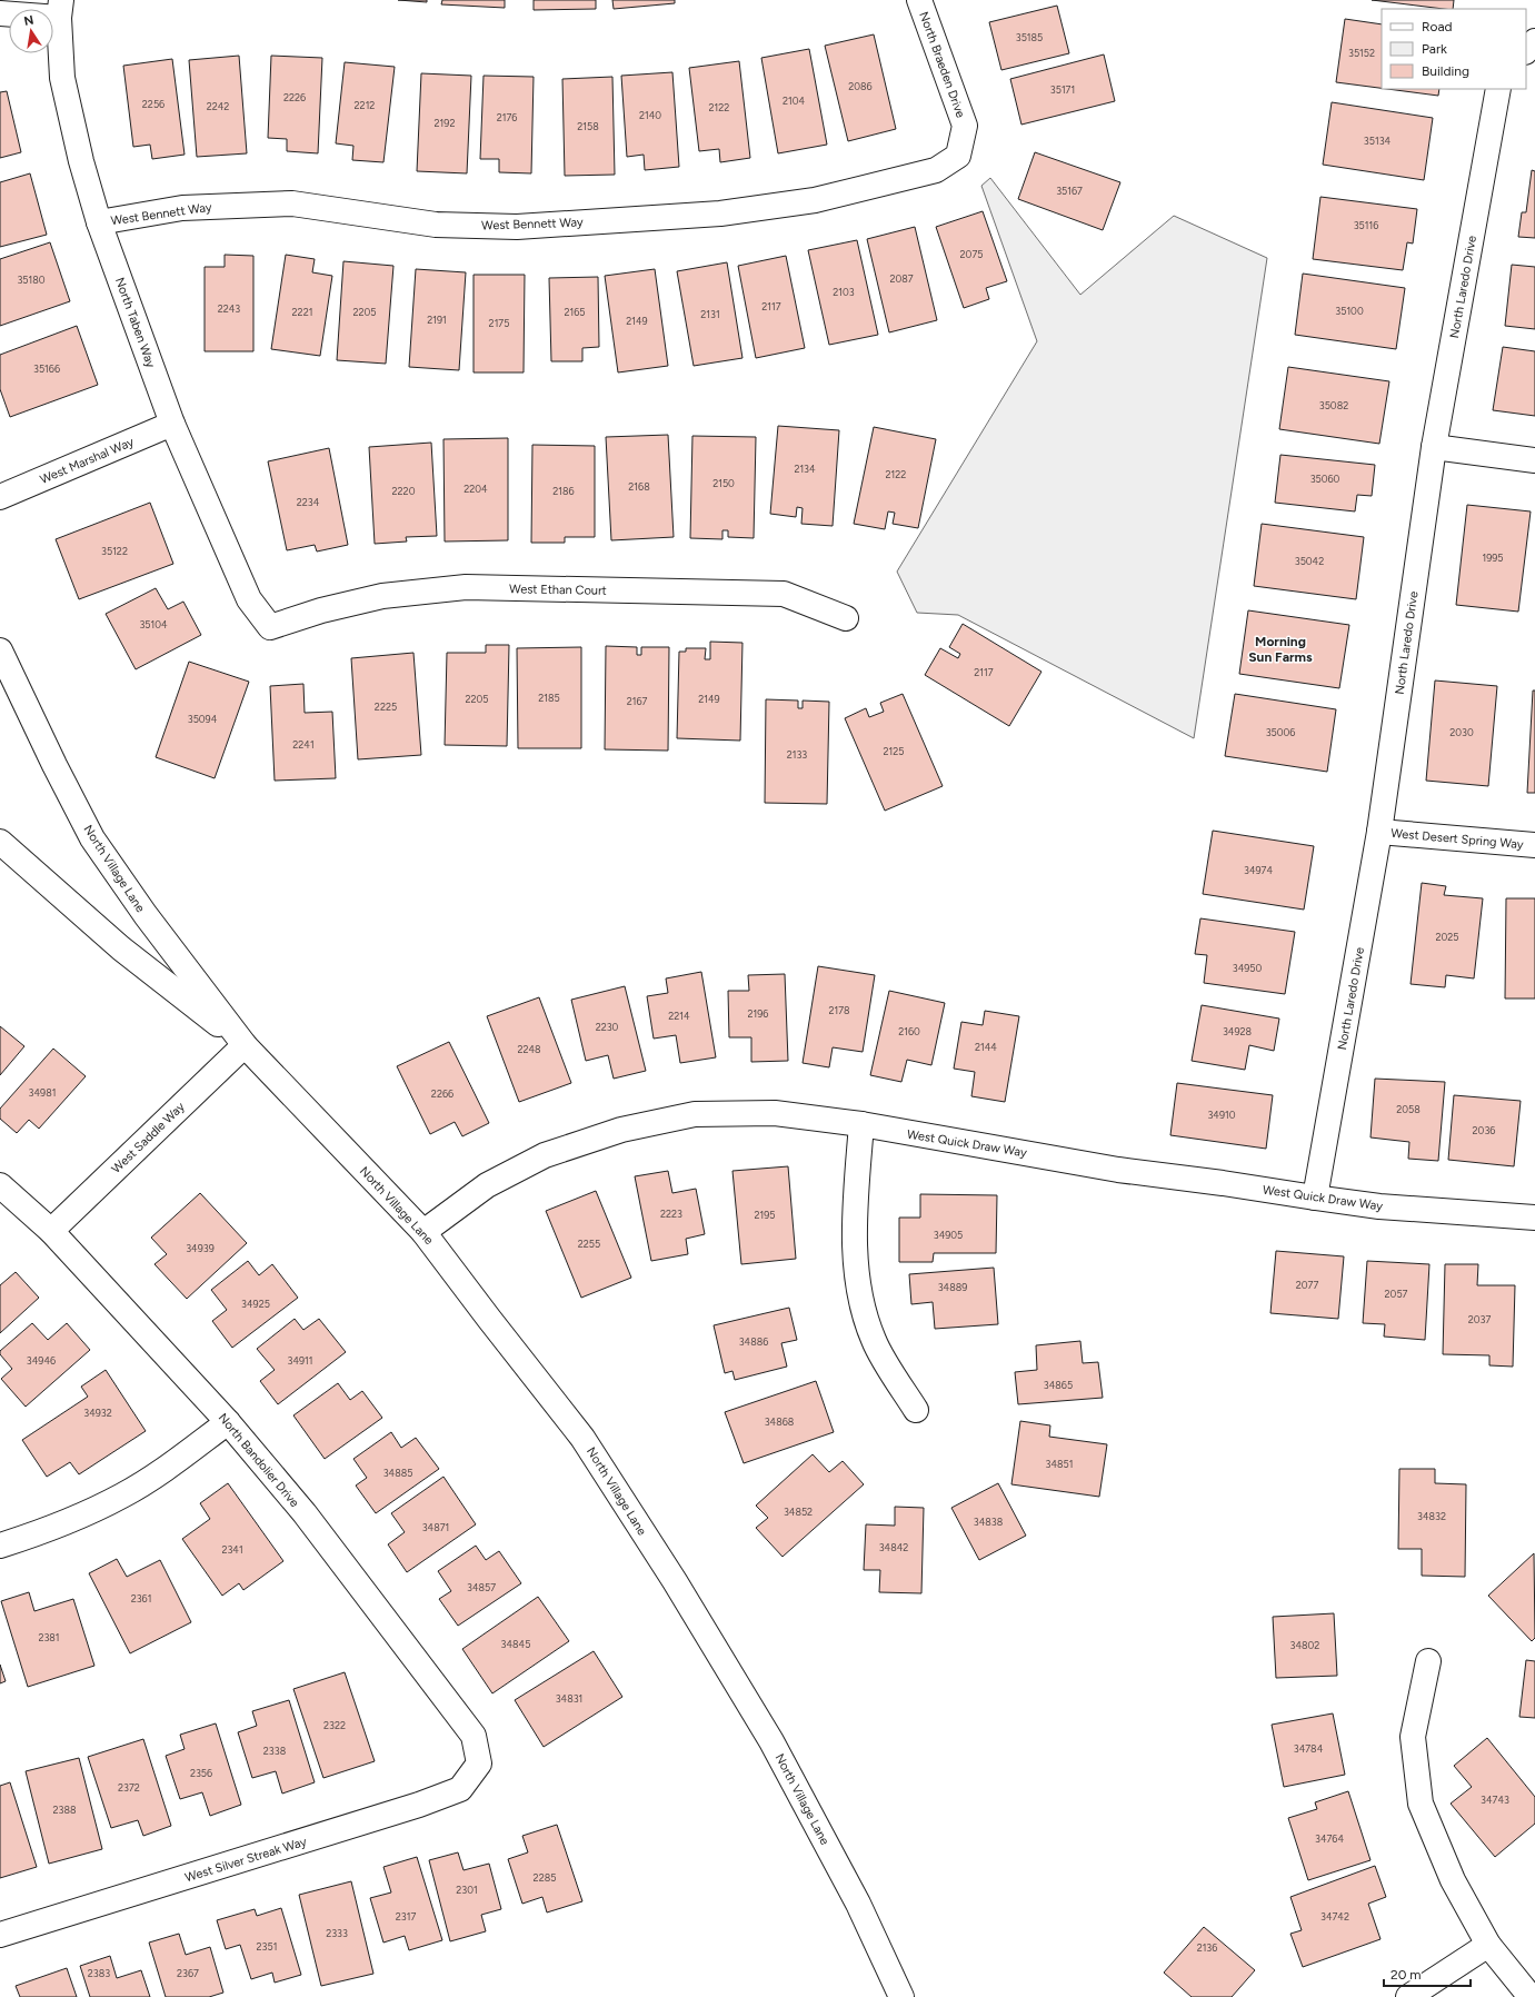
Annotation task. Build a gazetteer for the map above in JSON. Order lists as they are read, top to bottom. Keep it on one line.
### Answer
{"streets":{"street":["North Braeden Drive","West Bennett Way","North Laredo Drive","North Taben Way","West Marshal Way","West Ethan Court","West Desert Spring Way","North Village Lane","West Saddle Way","West Quick Draw Way","North Bandolier Drive","West Silver Streak Way"]},"crossings":[["North Braeden Drive","West Bennett Way"],["West Bennett Way","North Taben Way"],["North Laredo Drive","West Desert Spring Way"],["North Laredo Drive","West Quick Draw Way"],["North Taben Way","West Marshal Way"],["North Taben Way","West Ethan Court"],["North Village Lane","West Saddle Way"],["North Village Lane","West Quick Draw Way"],["West Saddle Way","North Bandolier Drive"],["North Bandolier Drive","West Silver Streak Way"]],"districts":["Morning Sun Farms"],"house_numbers":["35185","35152","2086","35171","2226","2104","2256","2212","2242","2122","2140","2176","2192","2158","35134","35167","35116","2075","2087","35180","2103","2117","2243","35100","2221","2205","2165","2131","2191","2149","2175","35166","35082","2134","2122","35060","2150","2168","2204","2220","2186","2234","35122","1995","35042","35104","2117","2185","2205","2149","2167","2225","35094","35006","2030","2241","2125","2133","34974","2025","34950","2178","2196","2214","2230","2160","34928","2144","2248","34981","2266","2058","34910","2036","2223","2195","34905","2255","34939","2077","34889","2057","34925","2037","34886","34946","34911","34865","34932","34868","34851","34885","34852","34832","34838","34871","34842","2341","34857","2361","2381","34845","34802","34831","2322","34784","2338","2356","2372","34743","2388","34764","2285","2301","2317","34742","2333","2351","2136","2383","2367"],"legend":["Road","Park","Building"],"scale_bar":"20 m","north":"top"}
